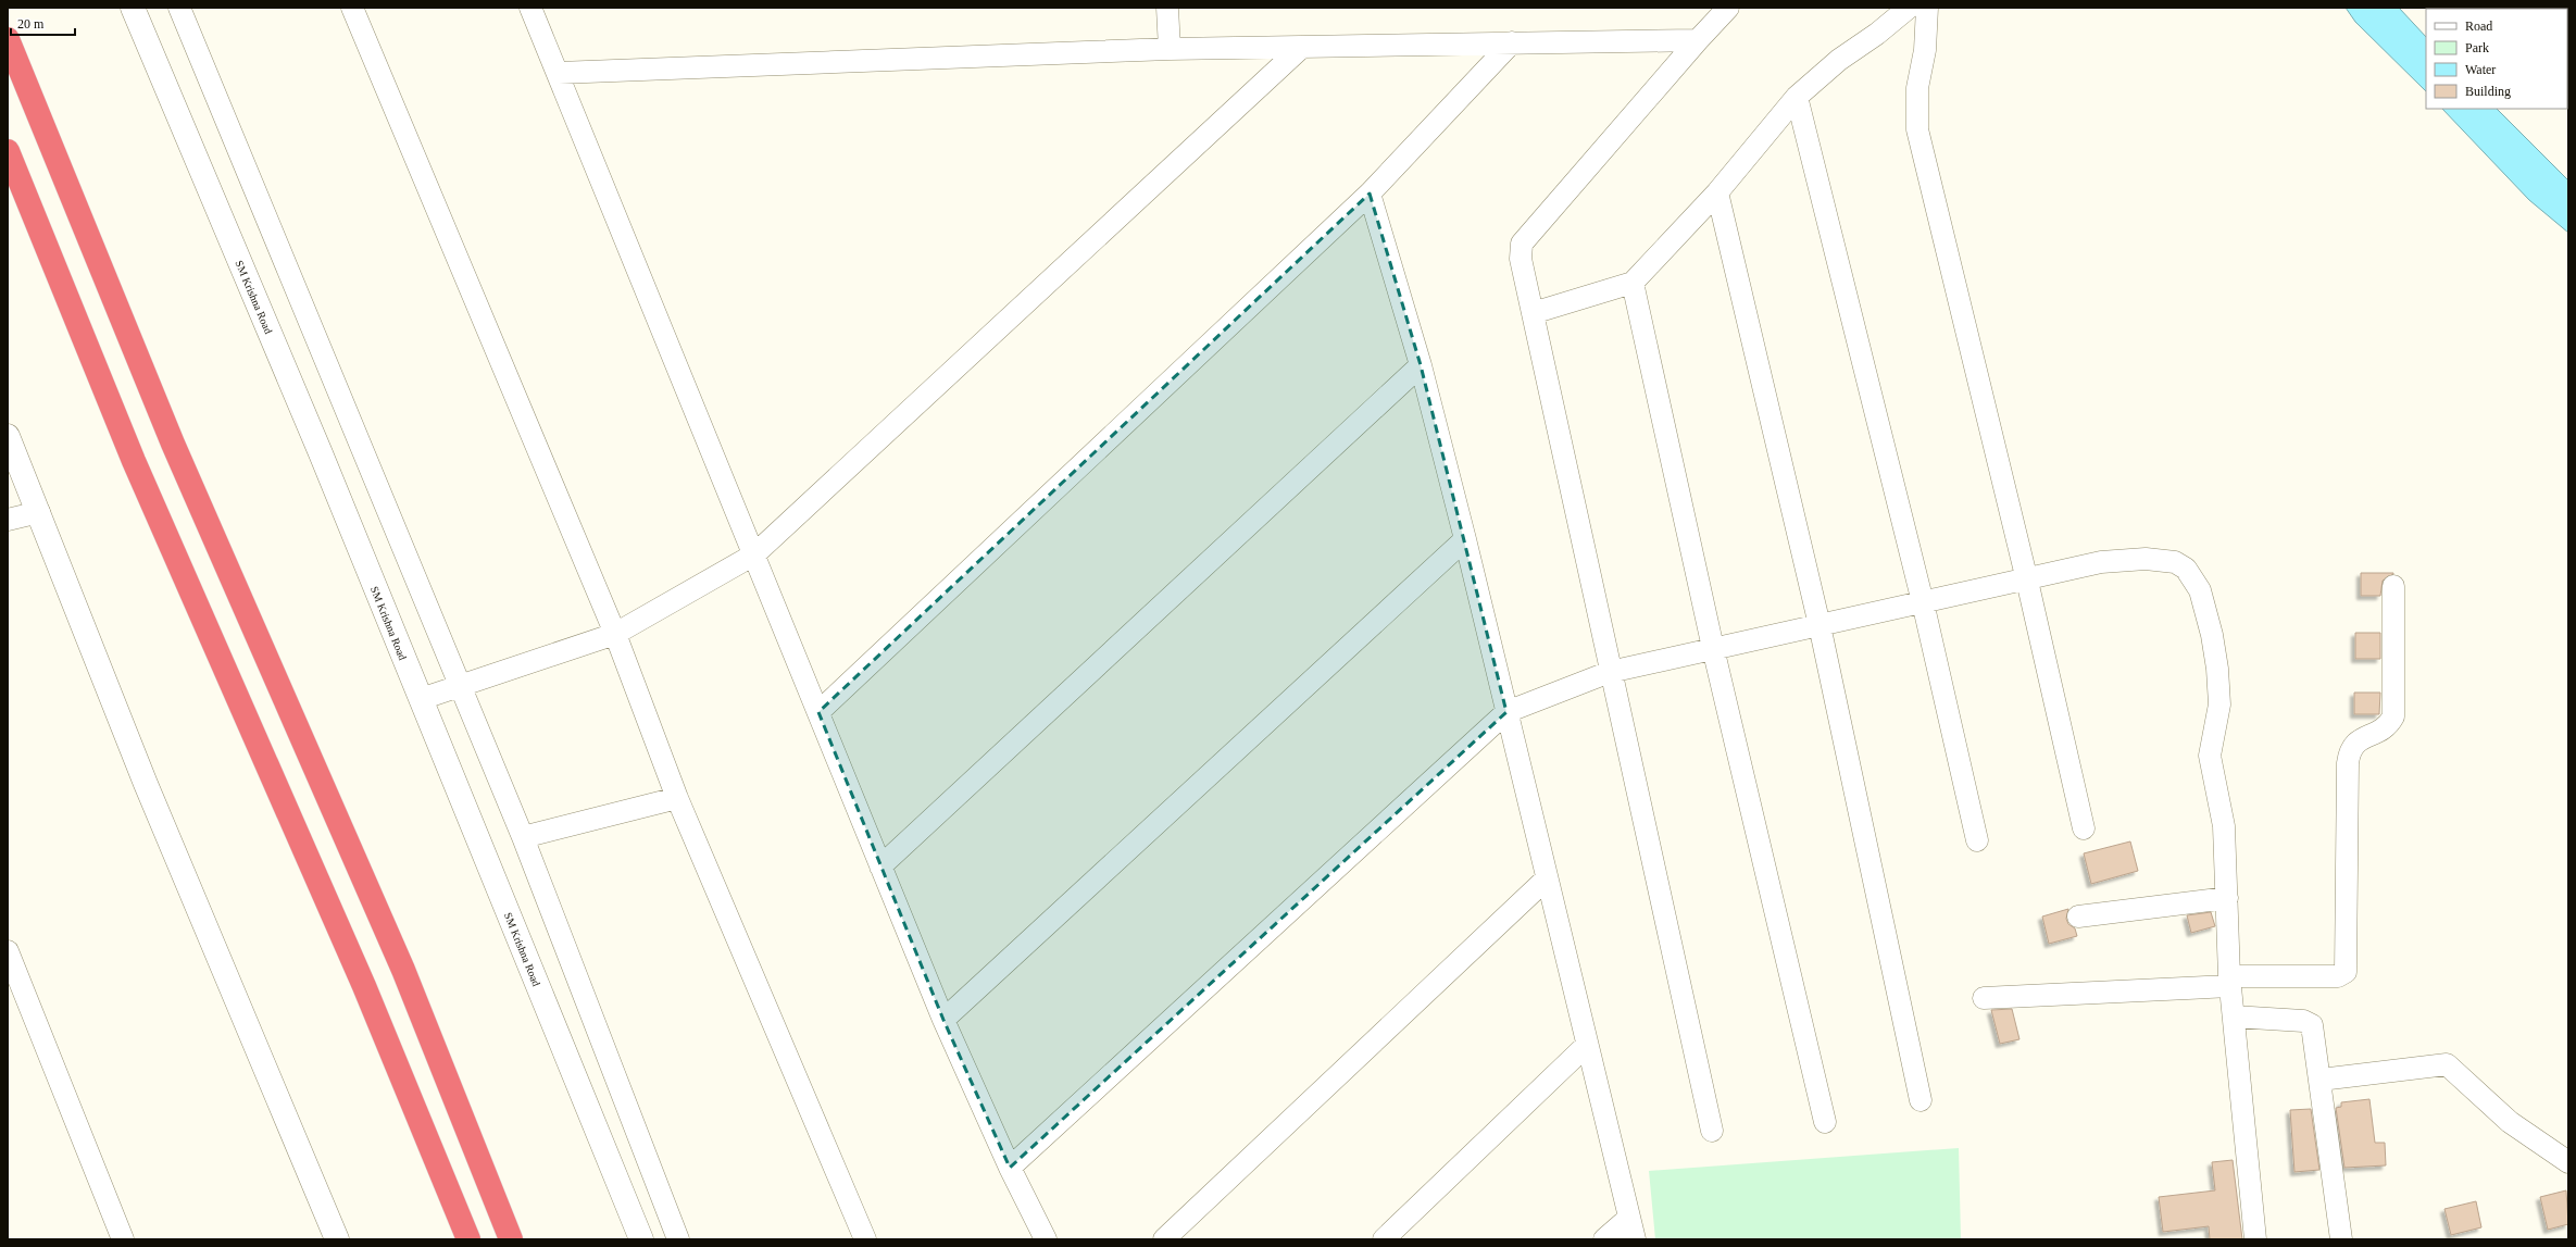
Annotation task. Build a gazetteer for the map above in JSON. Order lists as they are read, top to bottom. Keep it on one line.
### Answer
{"streets":{"street":["SM Krishna Road"]},"legend":["Road","Park","Water","Building"],"scale_bar":"20 m"}
